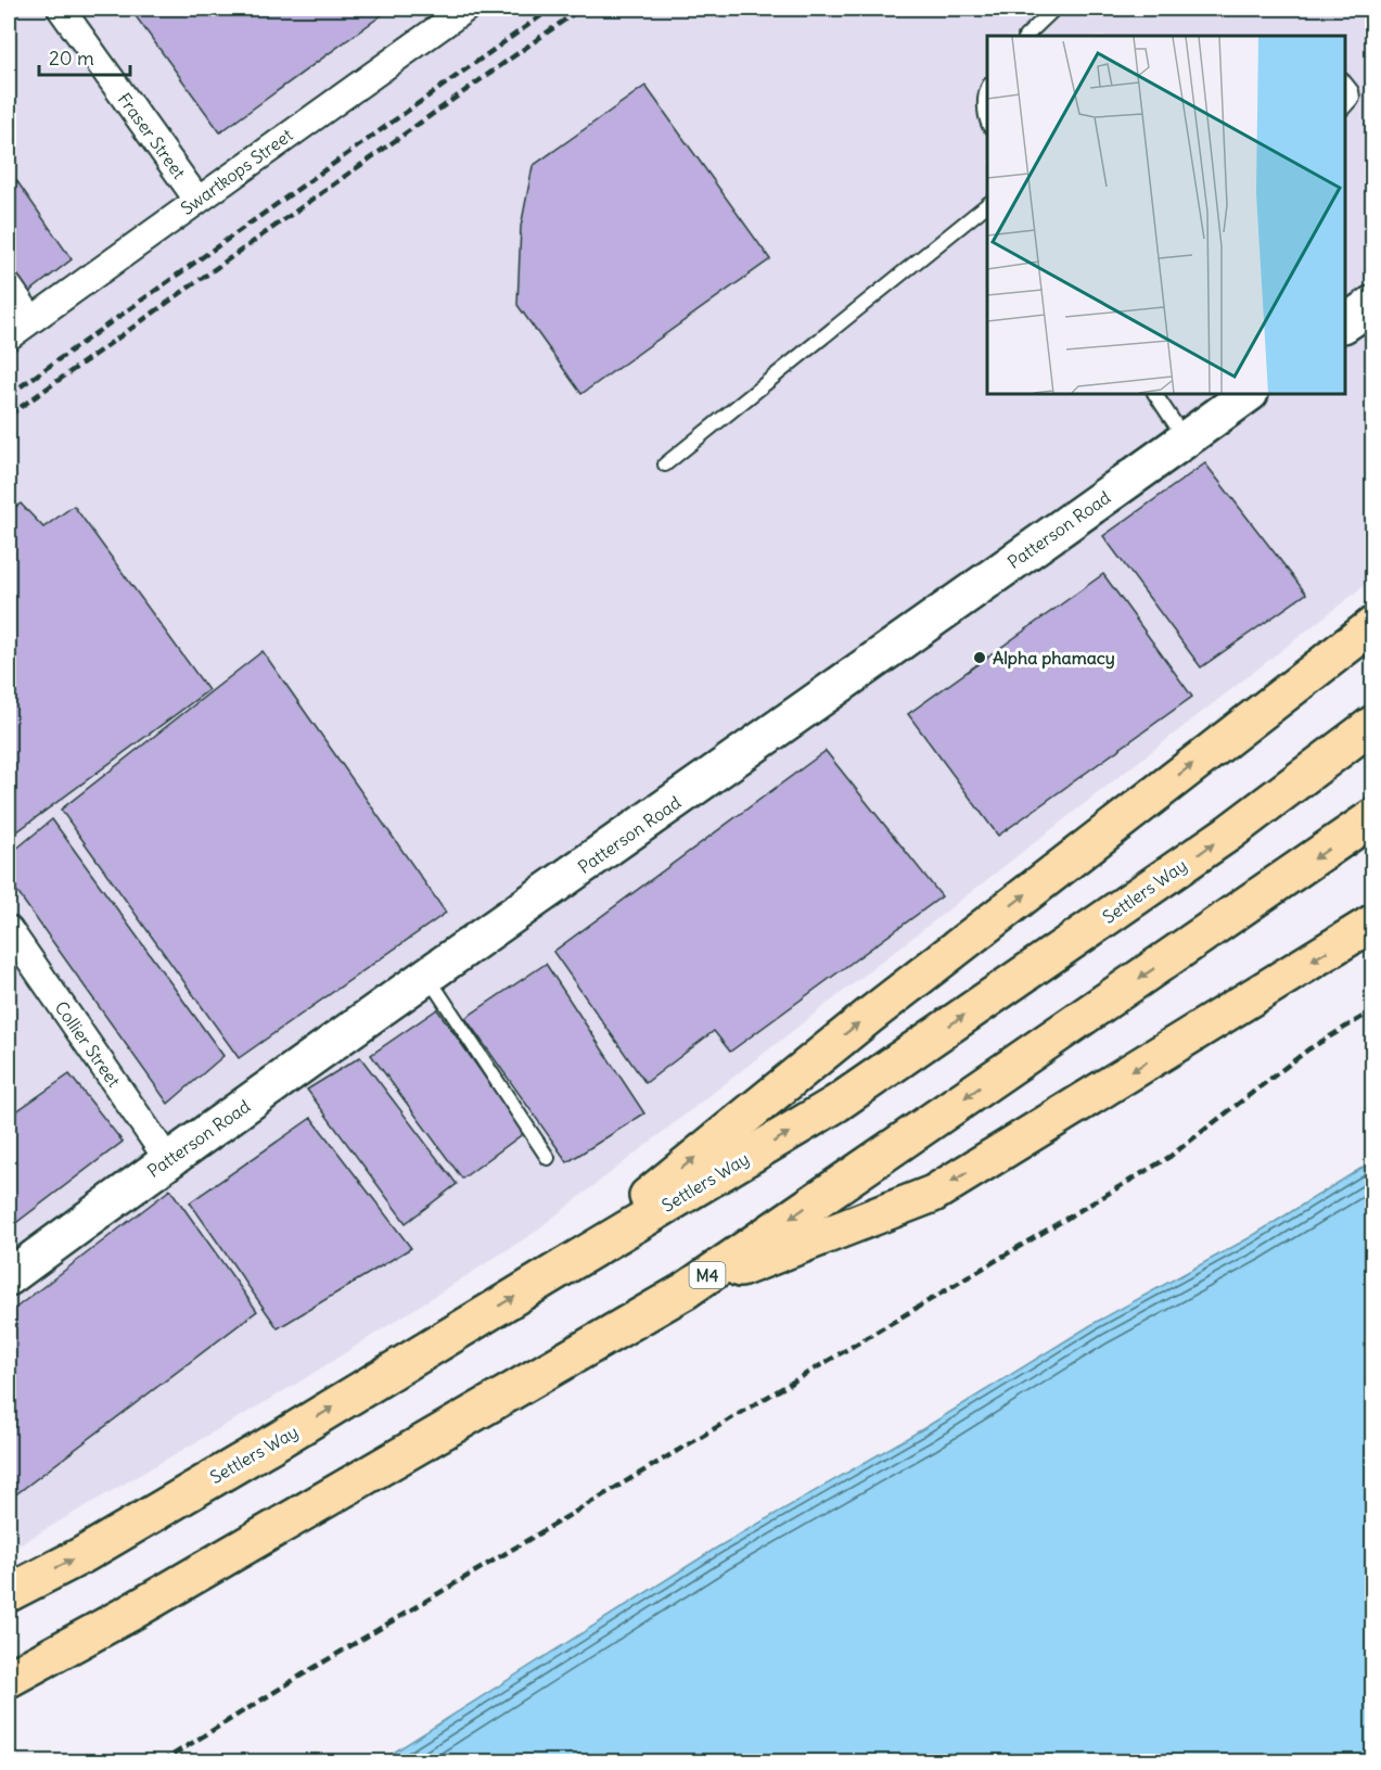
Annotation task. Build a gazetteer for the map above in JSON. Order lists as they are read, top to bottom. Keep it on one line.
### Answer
{"streets":{"highway":["Settlers Way","M4"],"street":["Fraser Street","Swartkops Street","Patterson Road","Collier Street"]},"crossings":[["Fraser Street","Swartkops Street"],["Patterson Road","Collier Street"]],"places":["Alpha phamacy"],"scale_bar":"20 m"}
